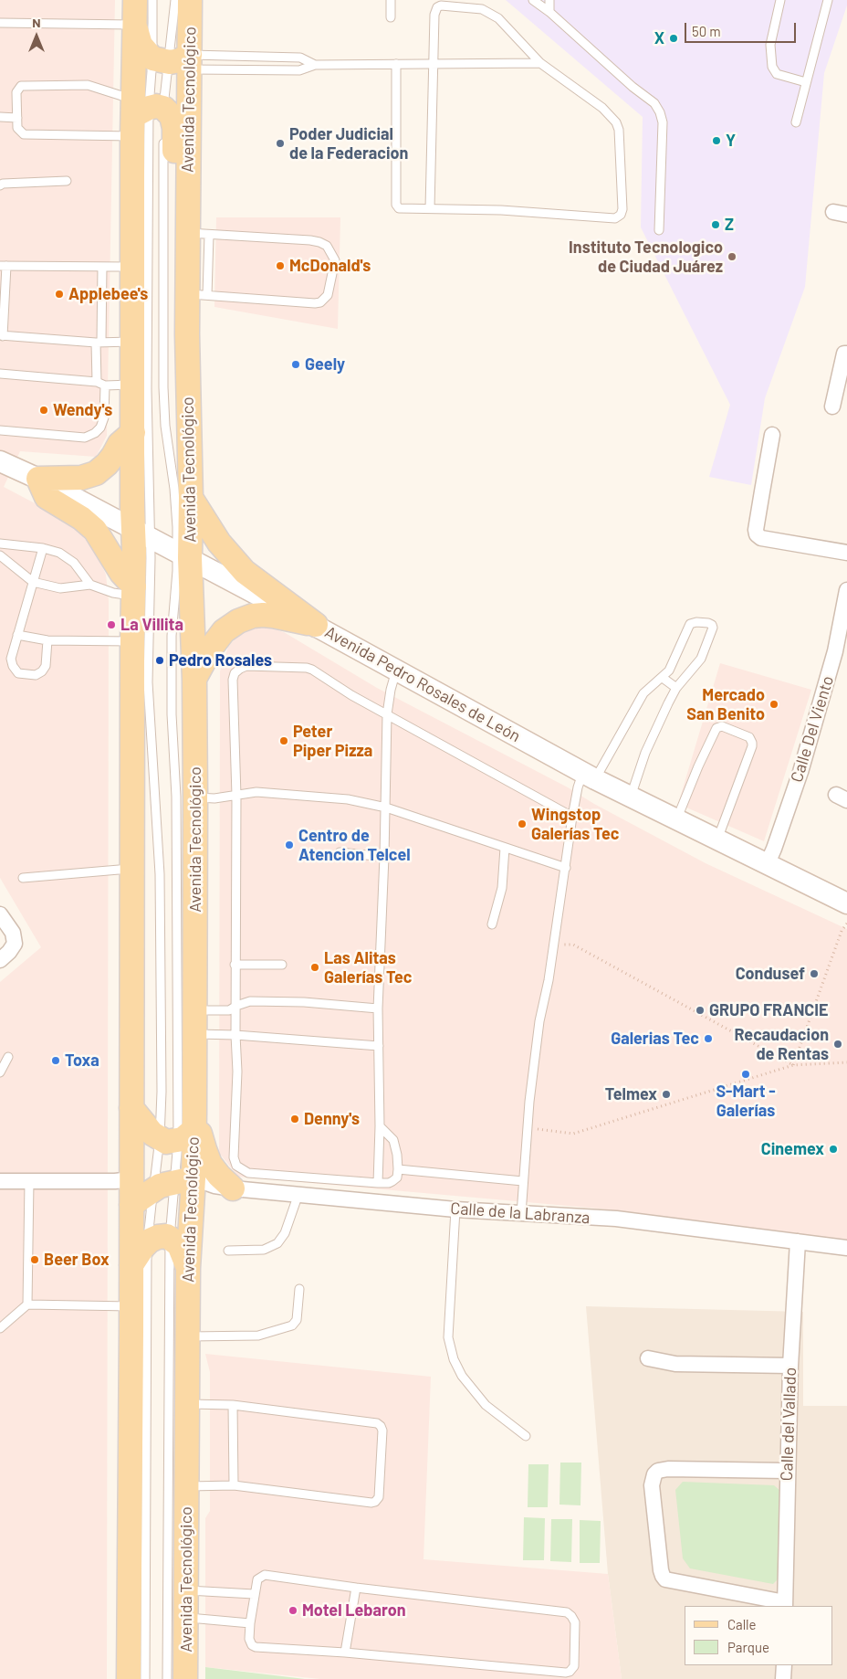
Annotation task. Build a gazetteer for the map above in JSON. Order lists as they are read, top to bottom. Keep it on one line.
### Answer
{"streets":{"main road":["Avenida Tecnológico","Avenida Pedro Rosales de León"],"street":["Calle Del Viento","Calle de la Labranza","Calle del Vallado"]},"crossings":[["Avenida Tecnológico","Avenida Pedro Rosales de León"],["Avenida Tecnológico","Calle de la Labranza"],["Avenida Pedro Rosales de León","Calle Del Viento"],["Calle de la Labranza","Calle del Vallado"]],"places":["X","Y","Poder Judicial de la Federacion","Z","Instituto Tecnologico de Ciudad Juárez","McDonald's","Applebee's","Geely","Wendy's","La Villita","Pedro Rosales","Mercado San Benito","Peter Piper Pizza","Wingstop Galerías Tec","Centro de Atencion Telcel","Las Alitas Galerías Tec","Condusef","GRUPO FRANCIE","Galerias Tec","Recaudacion de Rentas","Toxa","S-Mart - Galerías","Telmex","Denny's","Cinemex","Beer Box","Motel Lebaron"],"legend":["Calle","Parque"],"scale_bar":"50 m","north":"top"}
